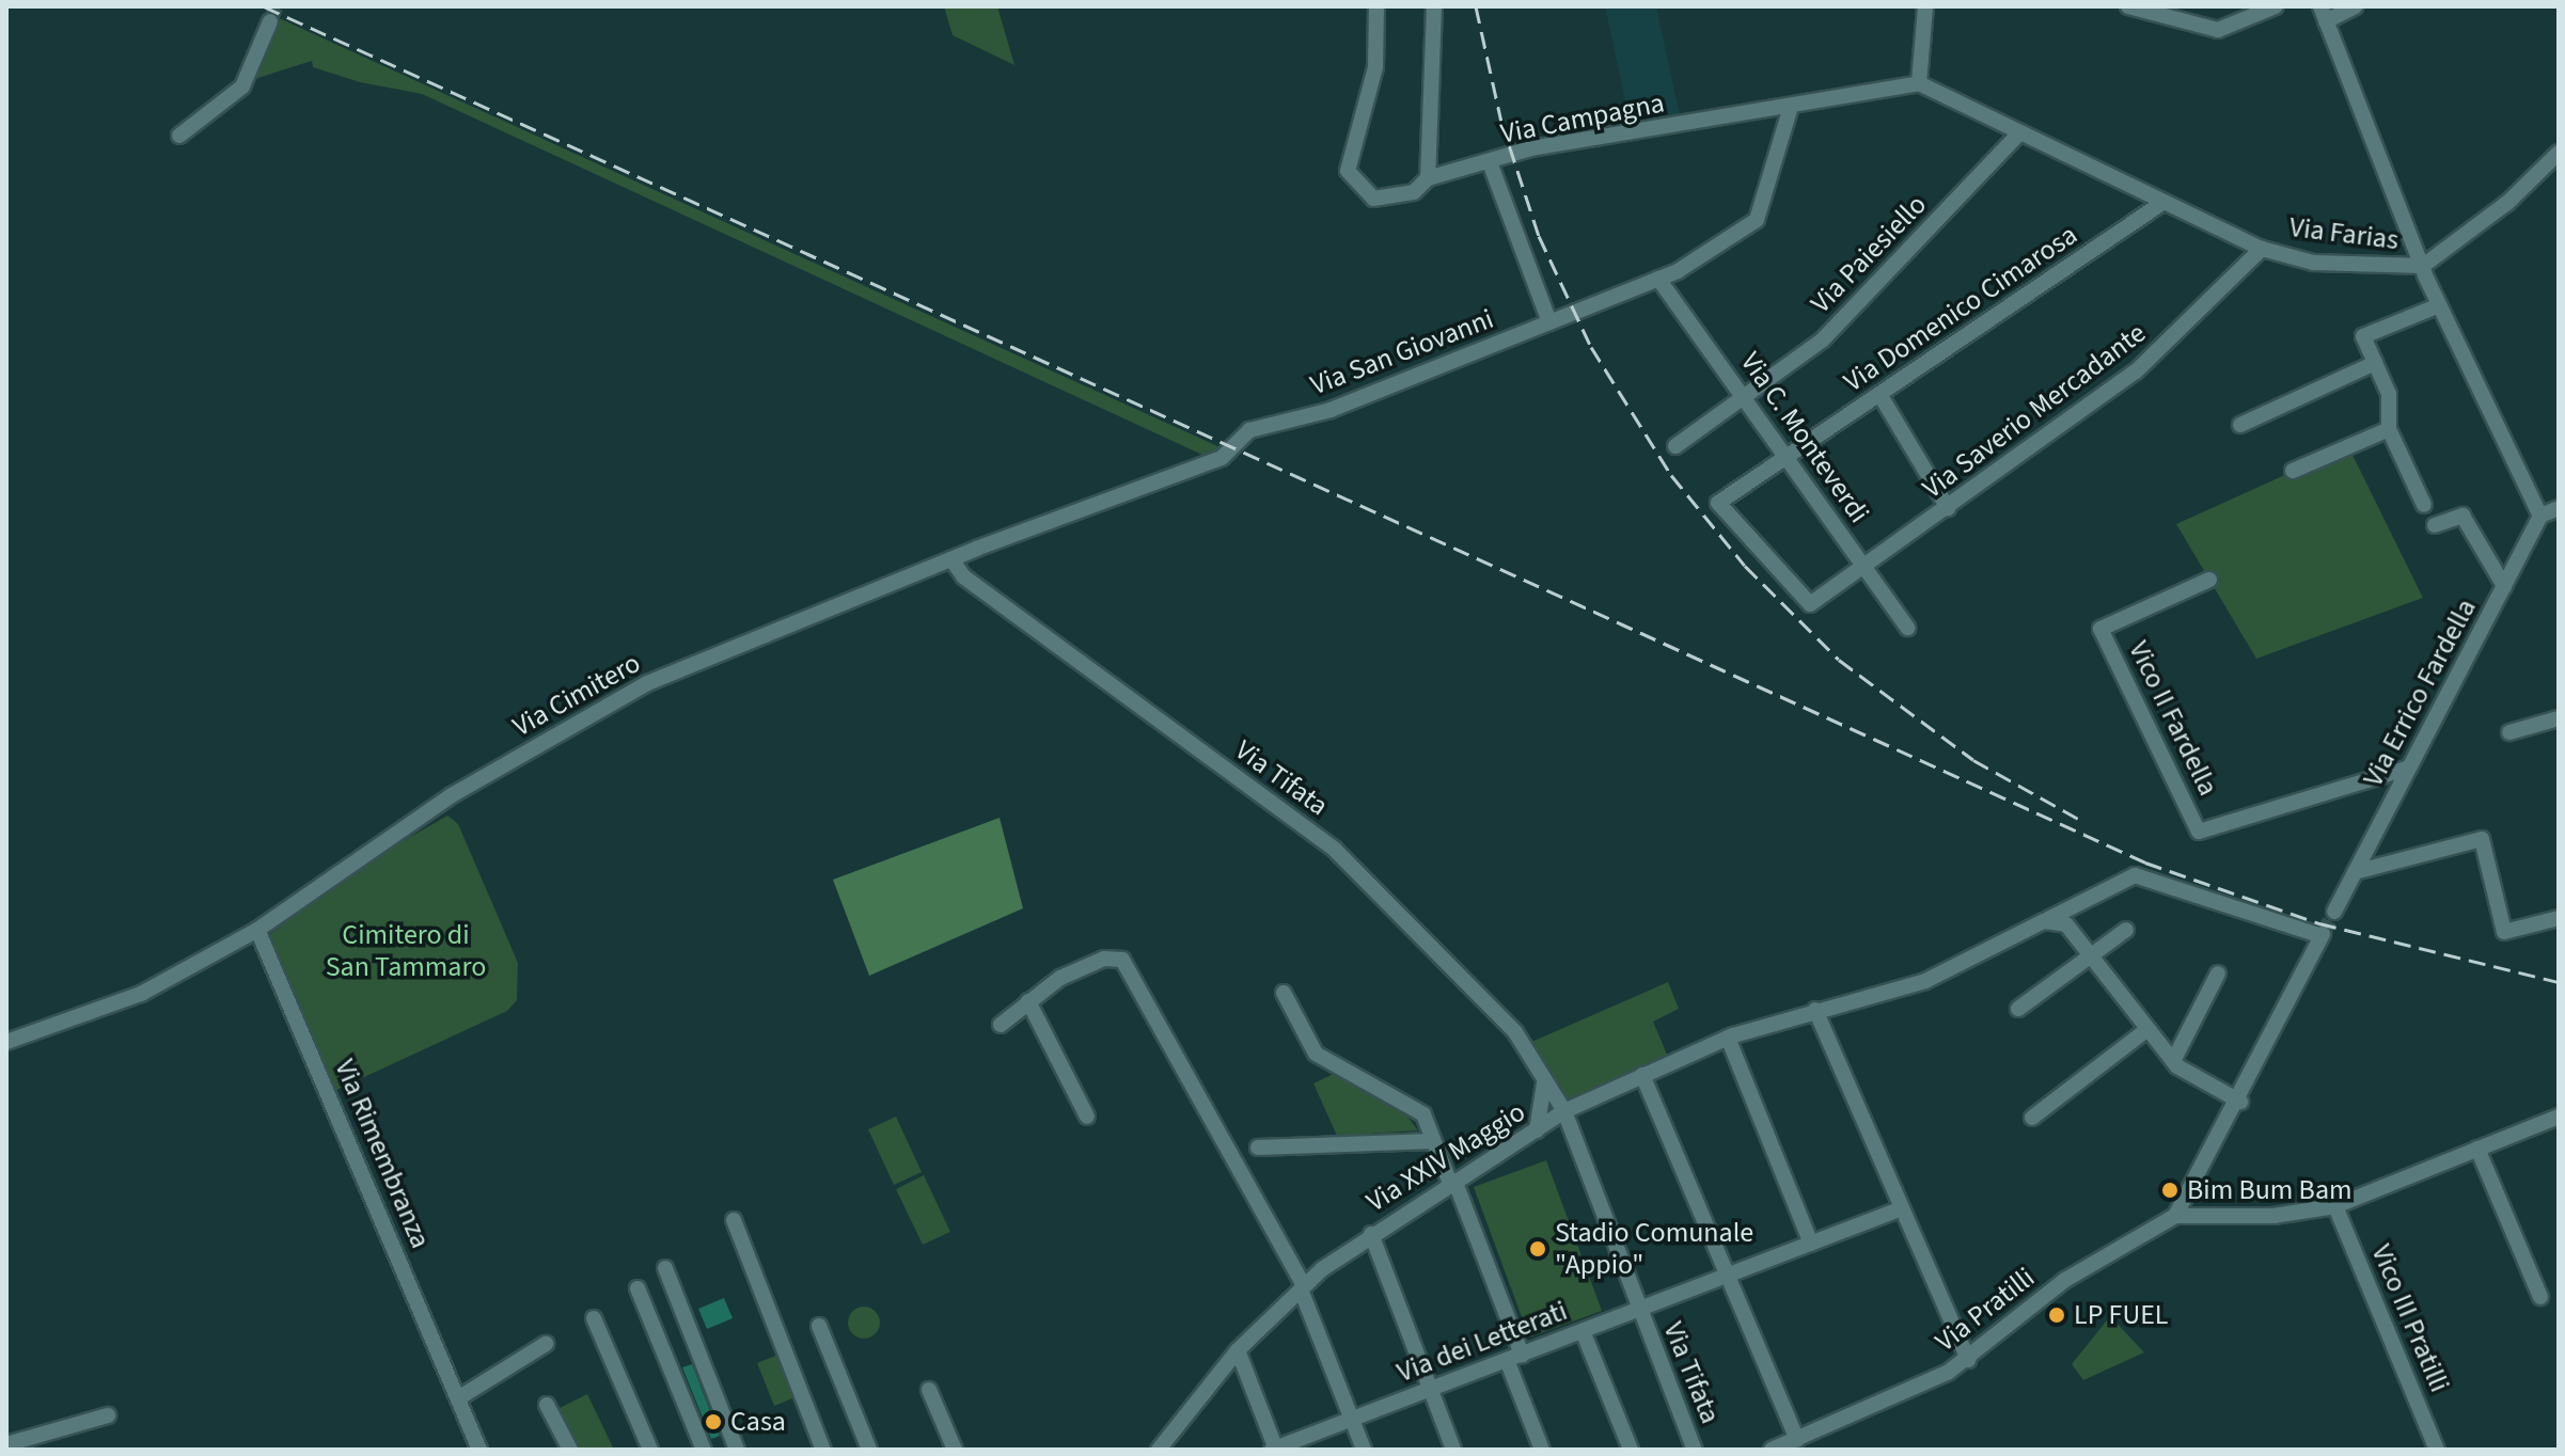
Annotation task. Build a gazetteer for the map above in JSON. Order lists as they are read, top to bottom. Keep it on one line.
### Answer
{"streets":{"street":["Via Campagna","Via Farias","Via Paiesiello","Via Domenico Cimarosa","Via San Giovanni","Via Saverio Mercadante","Via C. Monteverdi","Via Errico Fardella","Via Cimitero","Vico II Fardella","Via Tifata","Via Rimembranza","Via XXIV Maggio","Via Pratilli","Vico III Pratilli","Via dei Letterati"]},"crossings":[["Via Campagna","Via Farias"],["Via Campagna","Via San Giovanni"],["Via Farias","Via Paiesiello"],["Via Farias","Via Domenico Cimarosa"],["Via Farias","Via Saverio Mercadante"],["Via Farias","Via Errico Fardella"],["Via Paiesiello","Via C. Monteverdi"],["Via Domenico Cimarosa","Via Saverio Mercadante"],["Via Domenico Cimarosa","Via C. Monteverdi"],["Via San Giovanni","Via C. Monteverdi"],["Via San Giovanni","Via Cimitero"],["Via San Giovanni","Via Tifata"],["Via Saverio Mercadante","Via C. Monteverdi"],["Via Errico Fardella","Vico II Fardella"],["Via Cimitero","Via Tifata"],["Via Cimitero","Via Rimembranza"],["Via Tifata","Via XXIV Maggio"],["Via Tifata","Via dei Letterati"]],"parks":["Cimitero di San Tammaro"],"places":["Bim Bum Bam","Stadio Comunale \"Appio\"","LP FUEL","Casa"]}
